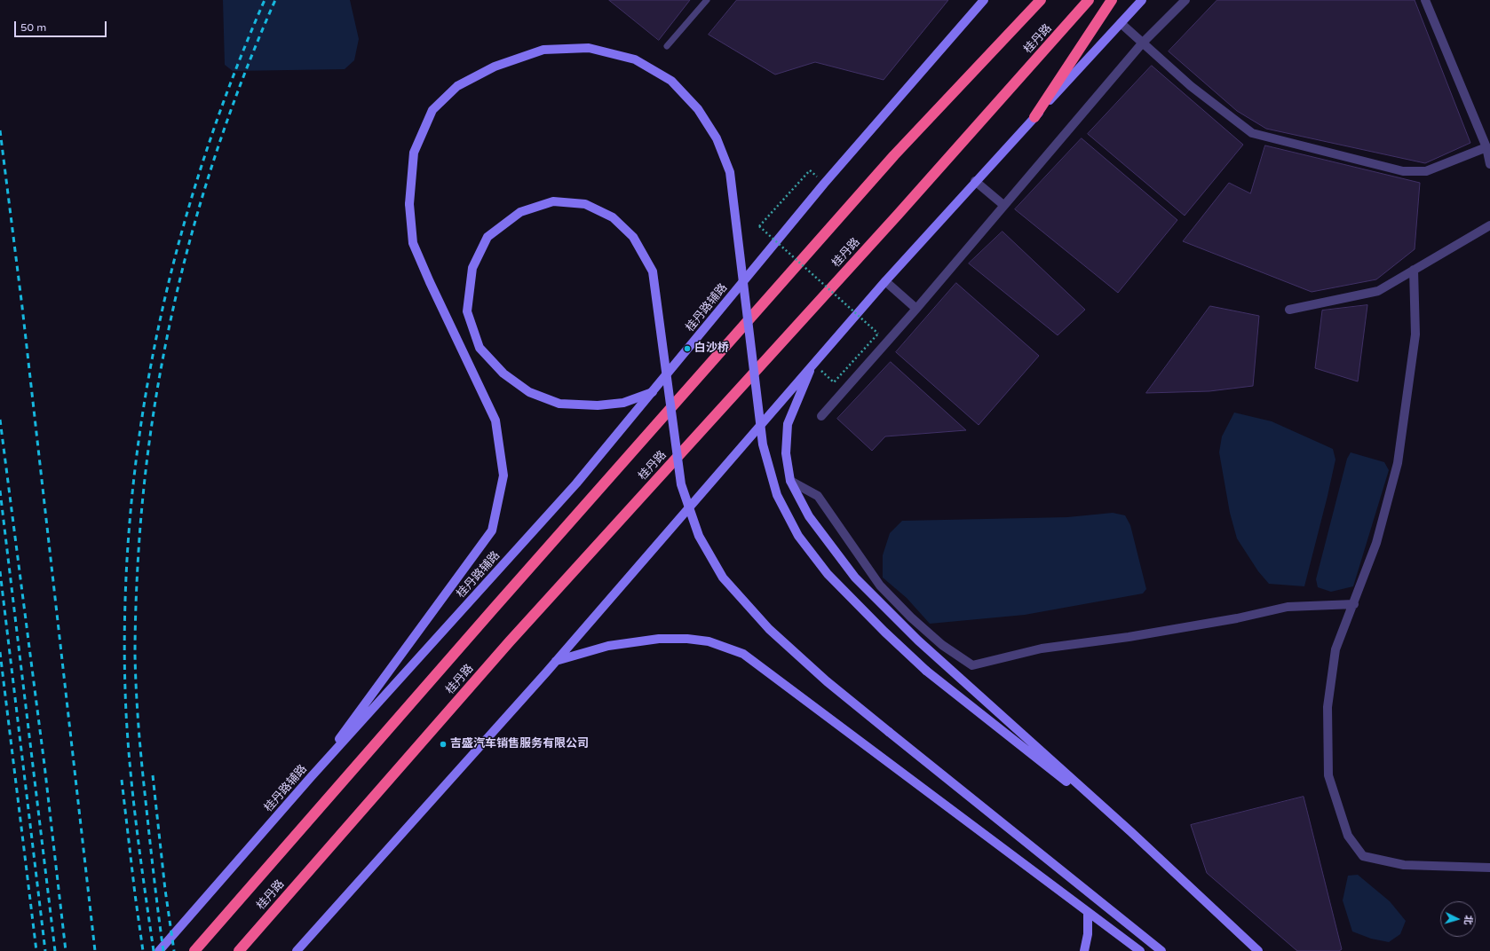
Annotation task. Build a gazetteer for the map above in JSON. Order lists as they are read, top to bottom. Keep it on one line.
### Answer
{"streets":{"highway":["桂丹路"],"main road":["桂丹路辅路"]},"places":["白沙桥","吉盛汽车销售服务有限公司"],"scale_bar":"50 m","north":"right"}
